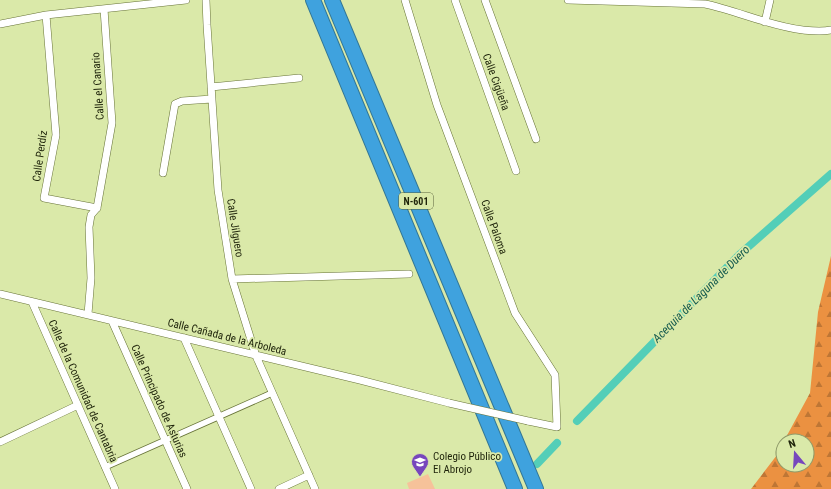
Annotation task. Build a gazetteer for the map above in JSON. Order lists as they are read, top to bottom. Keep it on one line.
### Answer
{"streets":{"highway":["N-601"],"street":["Calle Cigüeña","Calle el Canario","Calle Perdíz","Calle Paloma","Calle Jilguero","Calle Cañada de la Arboleda","Calle de la Comunidad de Cantabria","Calle Principado de Asturias"]},"crossings":[["Calle el Canario","Calle Perdíz"],["Calle el Canario","Calle Cañada de la Arboleda"],["Calle Paloma","Calle Cañada de la Arboleda"],["Calle Jilguero","Calle Cañada de la Arboleda"],["Calle Cañada de la Arboleda","Calle de la Comunidad de Cantabria"],["Calle Cañada de la Arboleda","Calle Principado de Asturias"]],"water":["Acequia de Laguna de Duero"],"places":{"school or university":["Colegio Público El Abrojo"]},"north":"top"}
